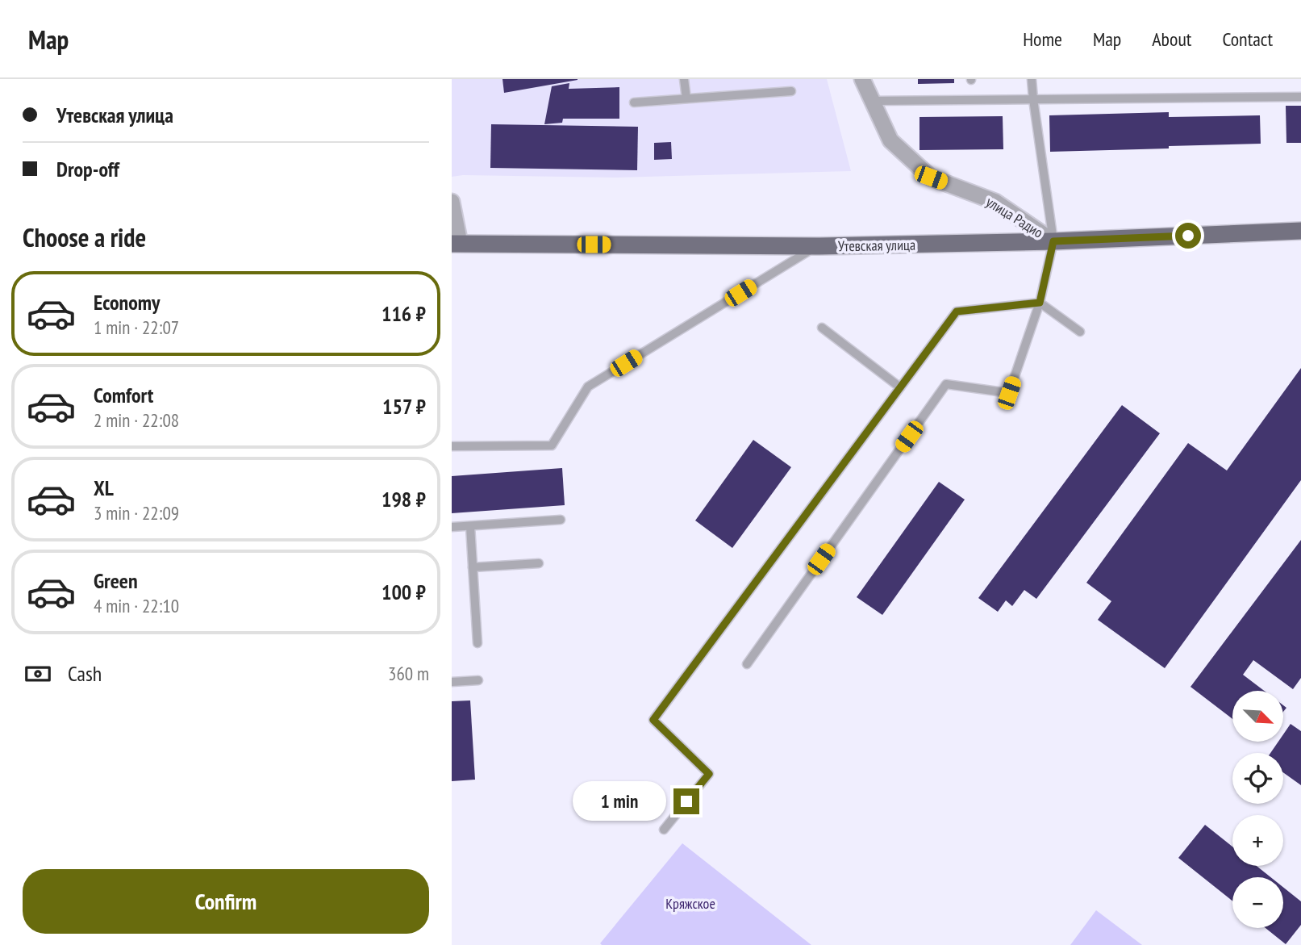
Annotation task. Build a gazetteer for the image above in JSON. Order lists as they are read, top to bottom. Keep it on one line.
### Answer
{"streets":{"main road":["Утевская улица"],"street":["улица Радио"]},"crossings":[["улица Радио","Утевская улица"]],"parks":["Кряжское"],"north":"bottom right","page":{"header":"Map","nav":["Home","Map","About","Contact"],"banner":["Утевская улица","Drop-off"],"heading":"Choose a ride","list":[{"name":"Economy","note":"1 min · 22:07","value":"116 ₽"},{"name":"Comfort","note":"2 min · 22:08","value":"157 ₽"},{"name":"XL","note":"3 min · 22:09","value":"198 ₽"},{"name":"Green","note":"4 min · 22:10","value":"100 ₽"}],"pay":["Cash","360 m"],"map_buttons":["+","−"],"bubble":"1 min","buttons":"Confirm"}}
